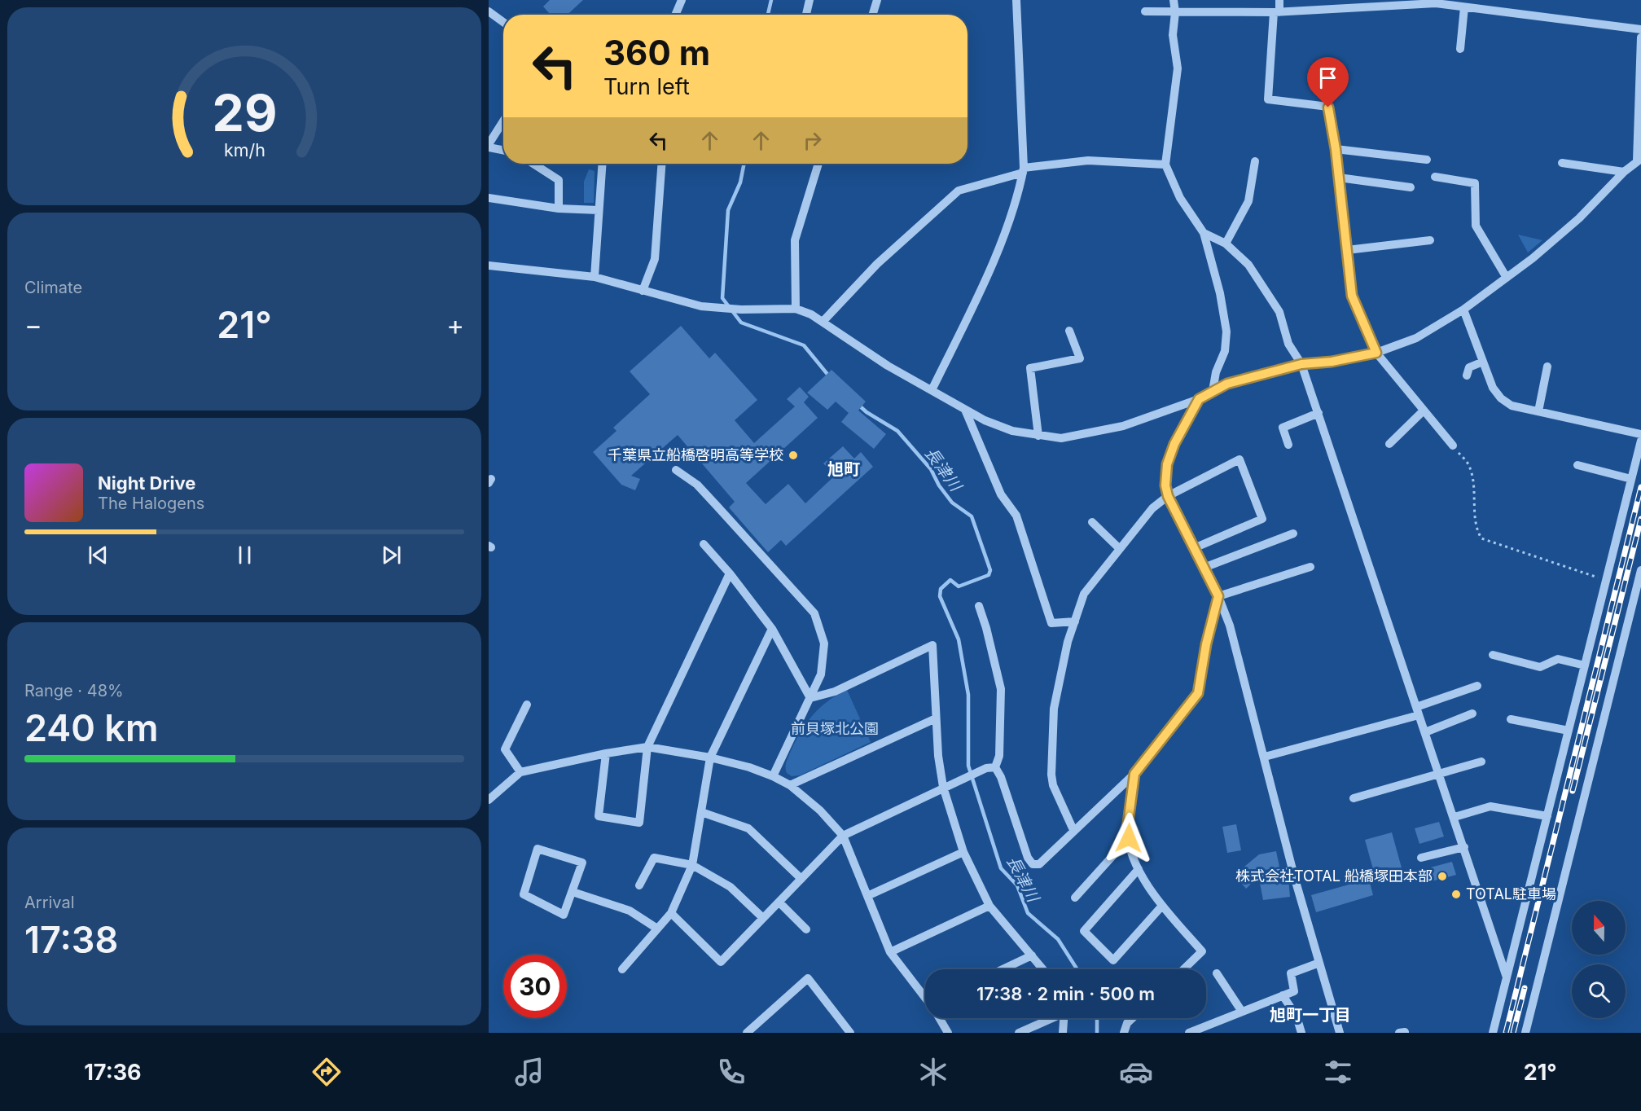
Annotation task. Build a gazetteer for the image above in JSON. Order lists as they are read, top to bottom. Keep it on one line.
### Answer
{"districts":["旭町","旭町一丁目"],"water":["長津川"],"parks":["前貝塚北公園"],"places":["千葉県立船橋啓明高等学校","株式会社TOTAL 船橋塚田本部","TOTAL駐車場"],"north":"top","page":{"turn":["360 m","Turn left"],"tile":["Climate",["Range · 48%","240 km"],["Arrival","17:38"]],"heat":["−","21°","+"],"song":["Night Drive","The Halogens"],"limit":"30","trip":"17:38 · 2 min · 500 m","tabs":["17:36","21°"],"gauge":["29","km/h"]}}
